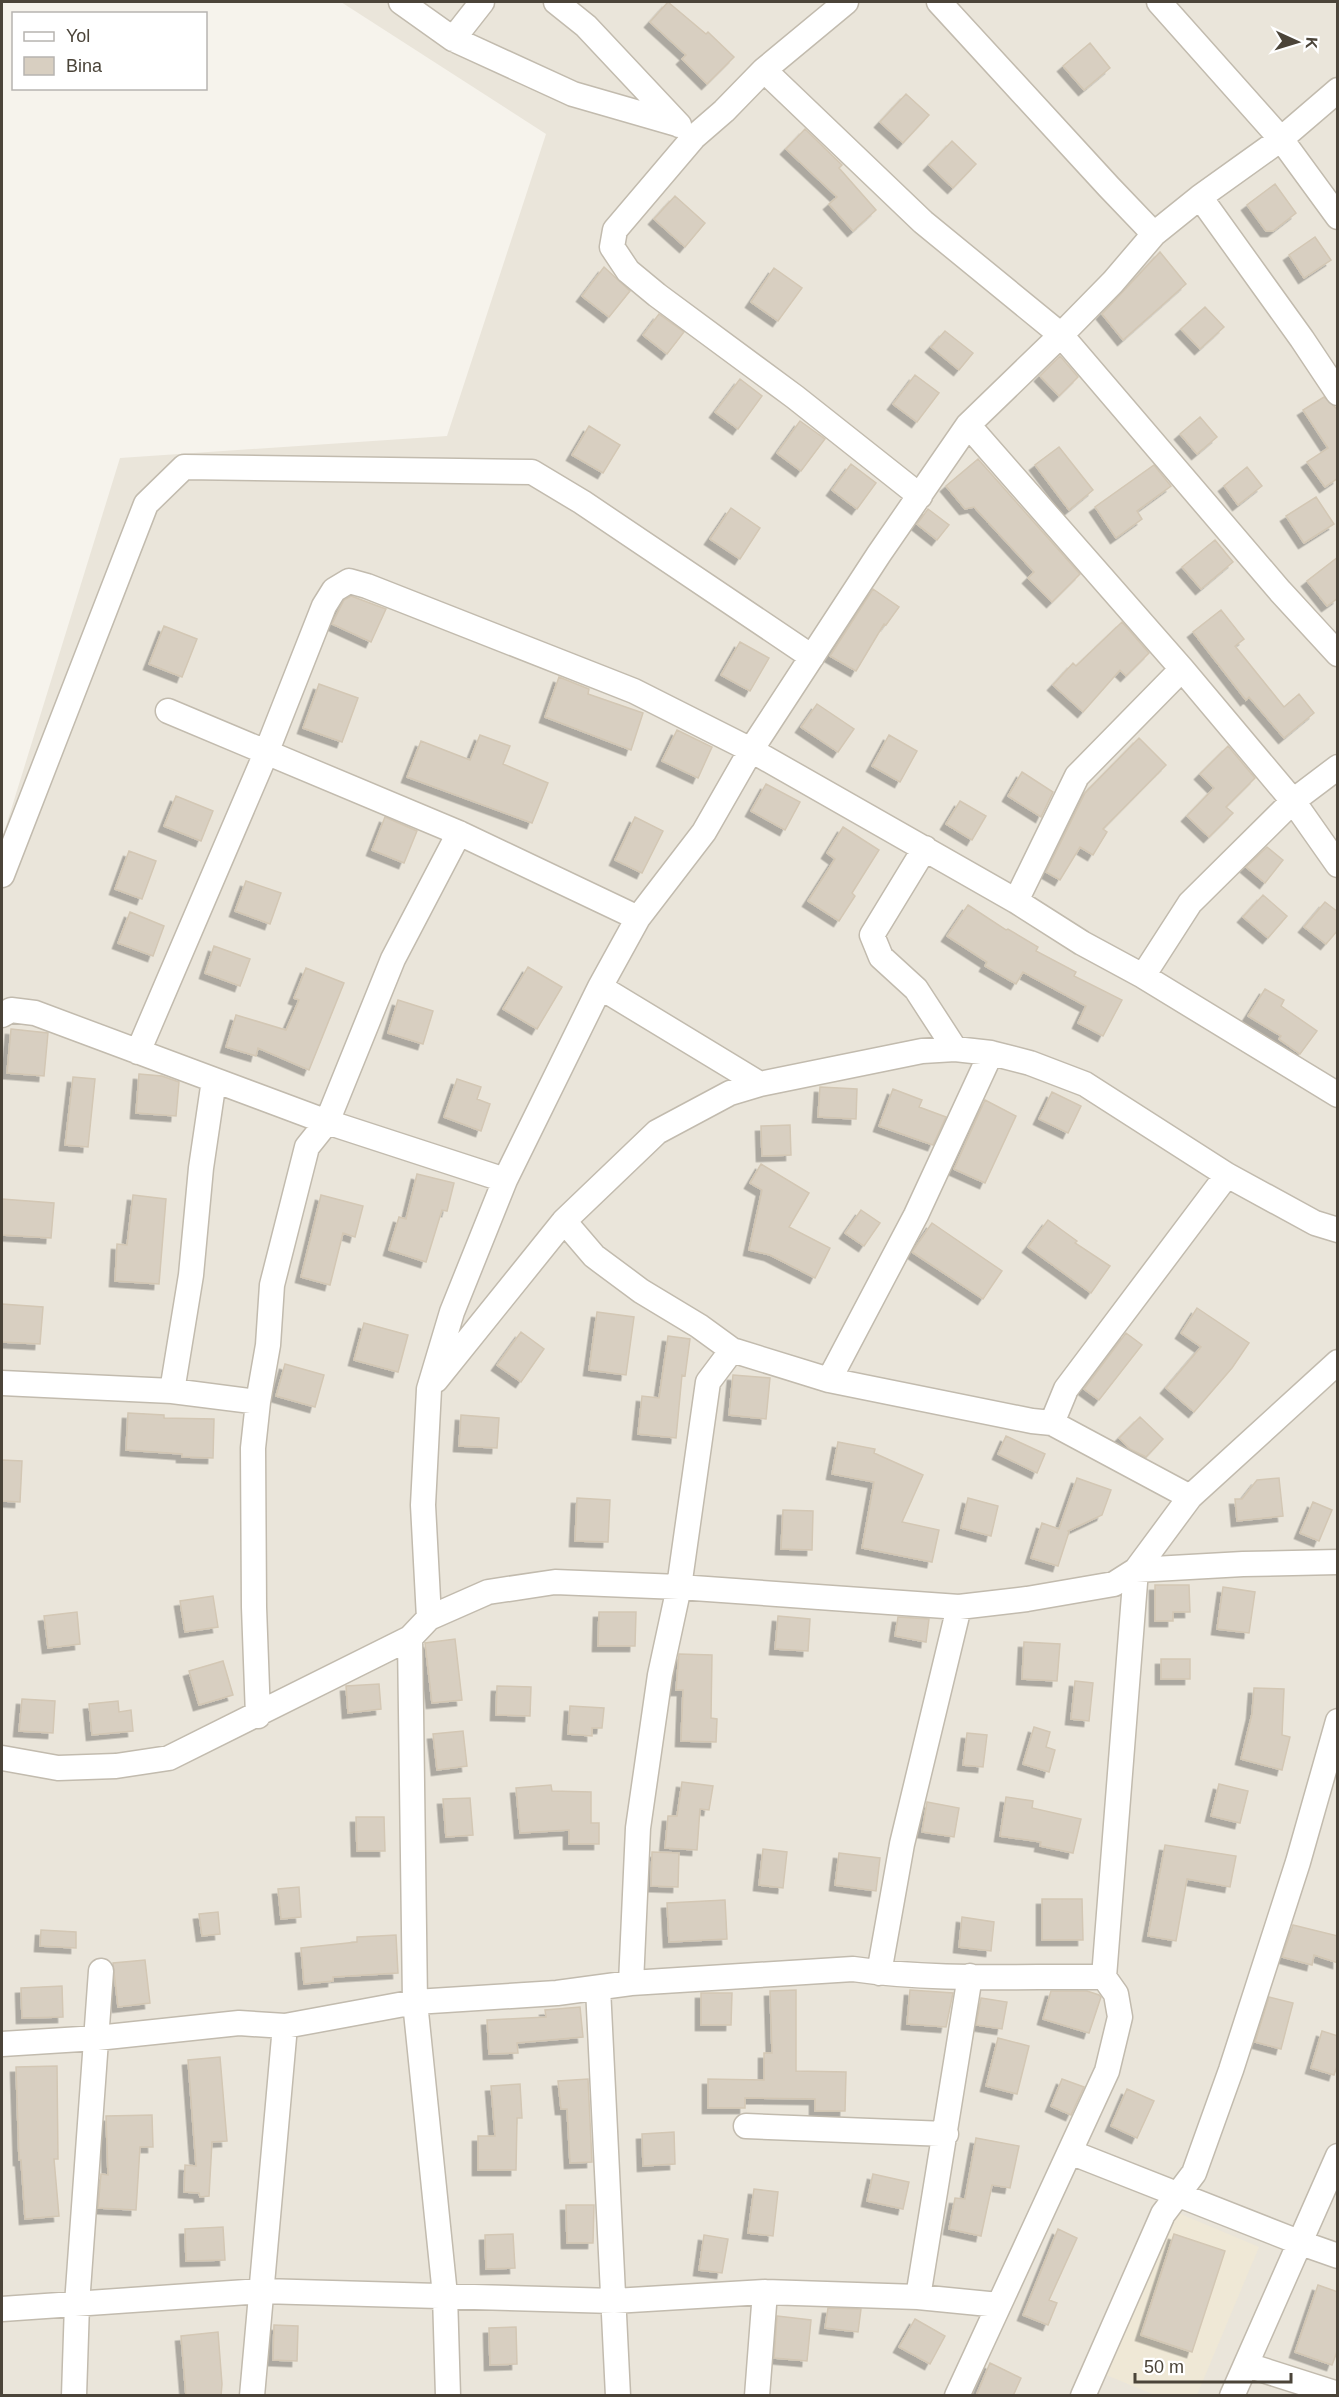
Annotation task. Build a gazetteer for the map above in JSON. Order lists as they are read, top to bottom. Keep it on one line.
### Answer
{"legend":["Yol","Bina"],"scale_bar":"50 m","north":"right"}
